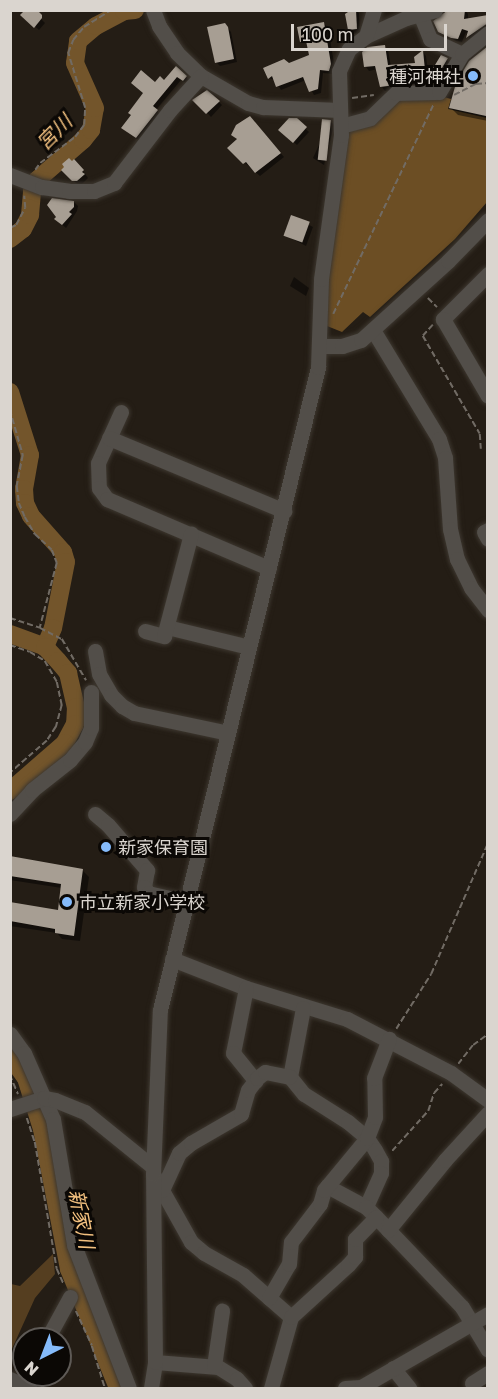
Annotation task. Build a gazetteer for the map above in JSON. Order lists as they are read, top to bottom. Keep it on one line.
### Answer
{"water":["宮川","新家川"],"places":["種河神社","新家保育園","市立新家小学校"],"scale_bar":"100 m","north":"bottom left"}
